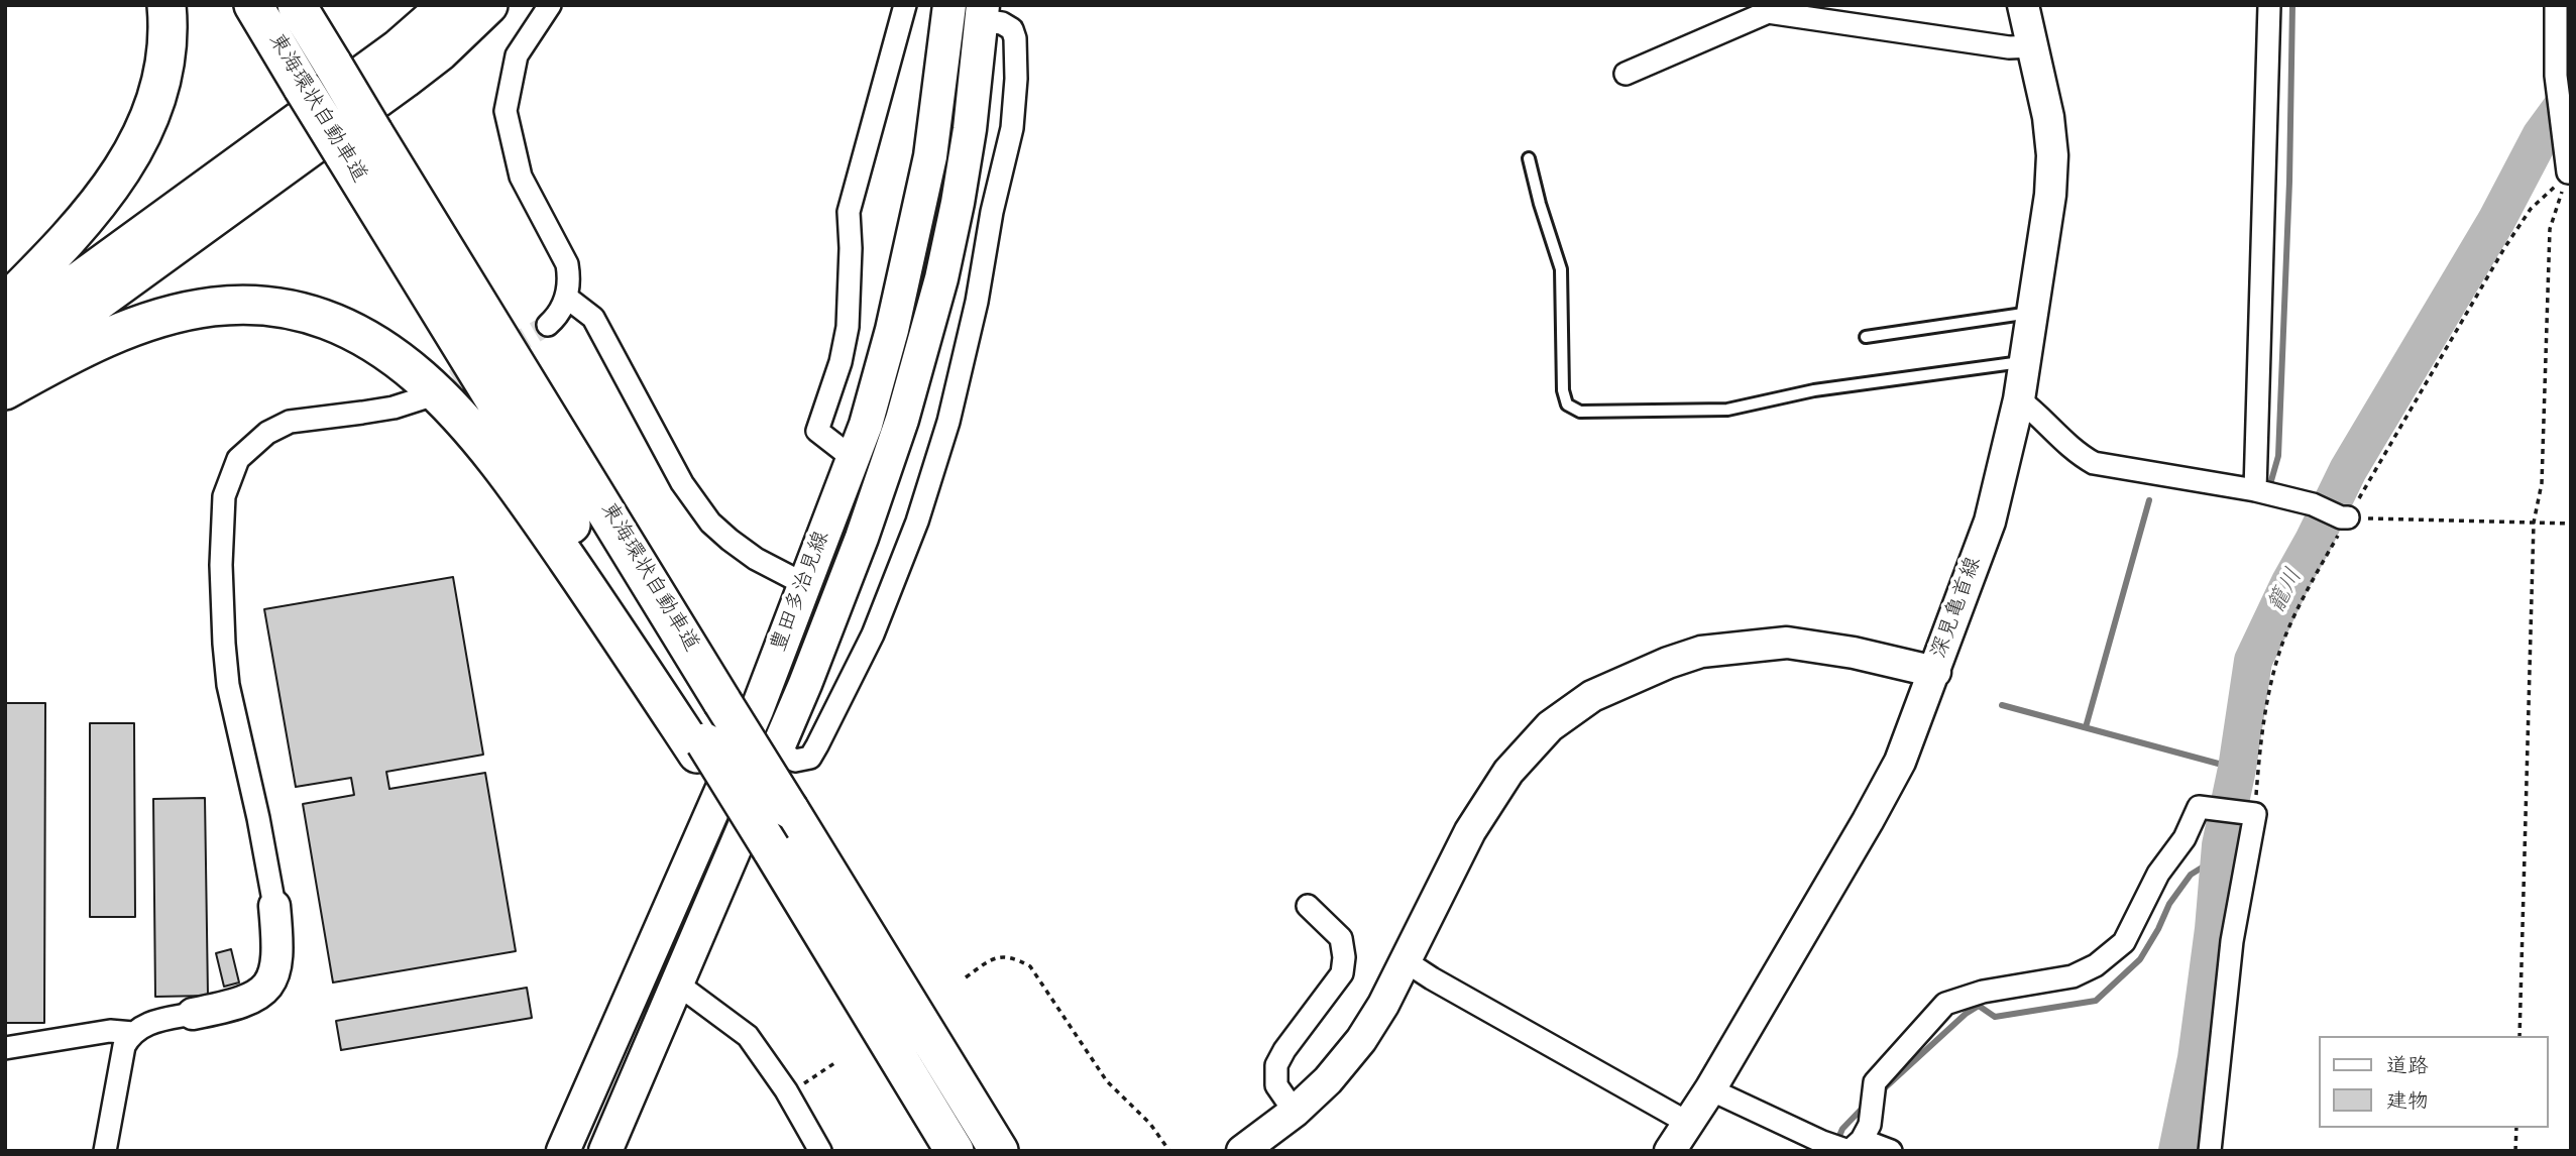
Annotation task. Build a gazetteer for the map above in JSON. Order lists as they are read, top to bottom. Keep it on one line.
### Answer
{"streets":{"highway":["東海環状自動車道"],"main road":["豊田多治見線","深見亀首線"]},"water":["籠川"],"legend":["道路","建物"]}
